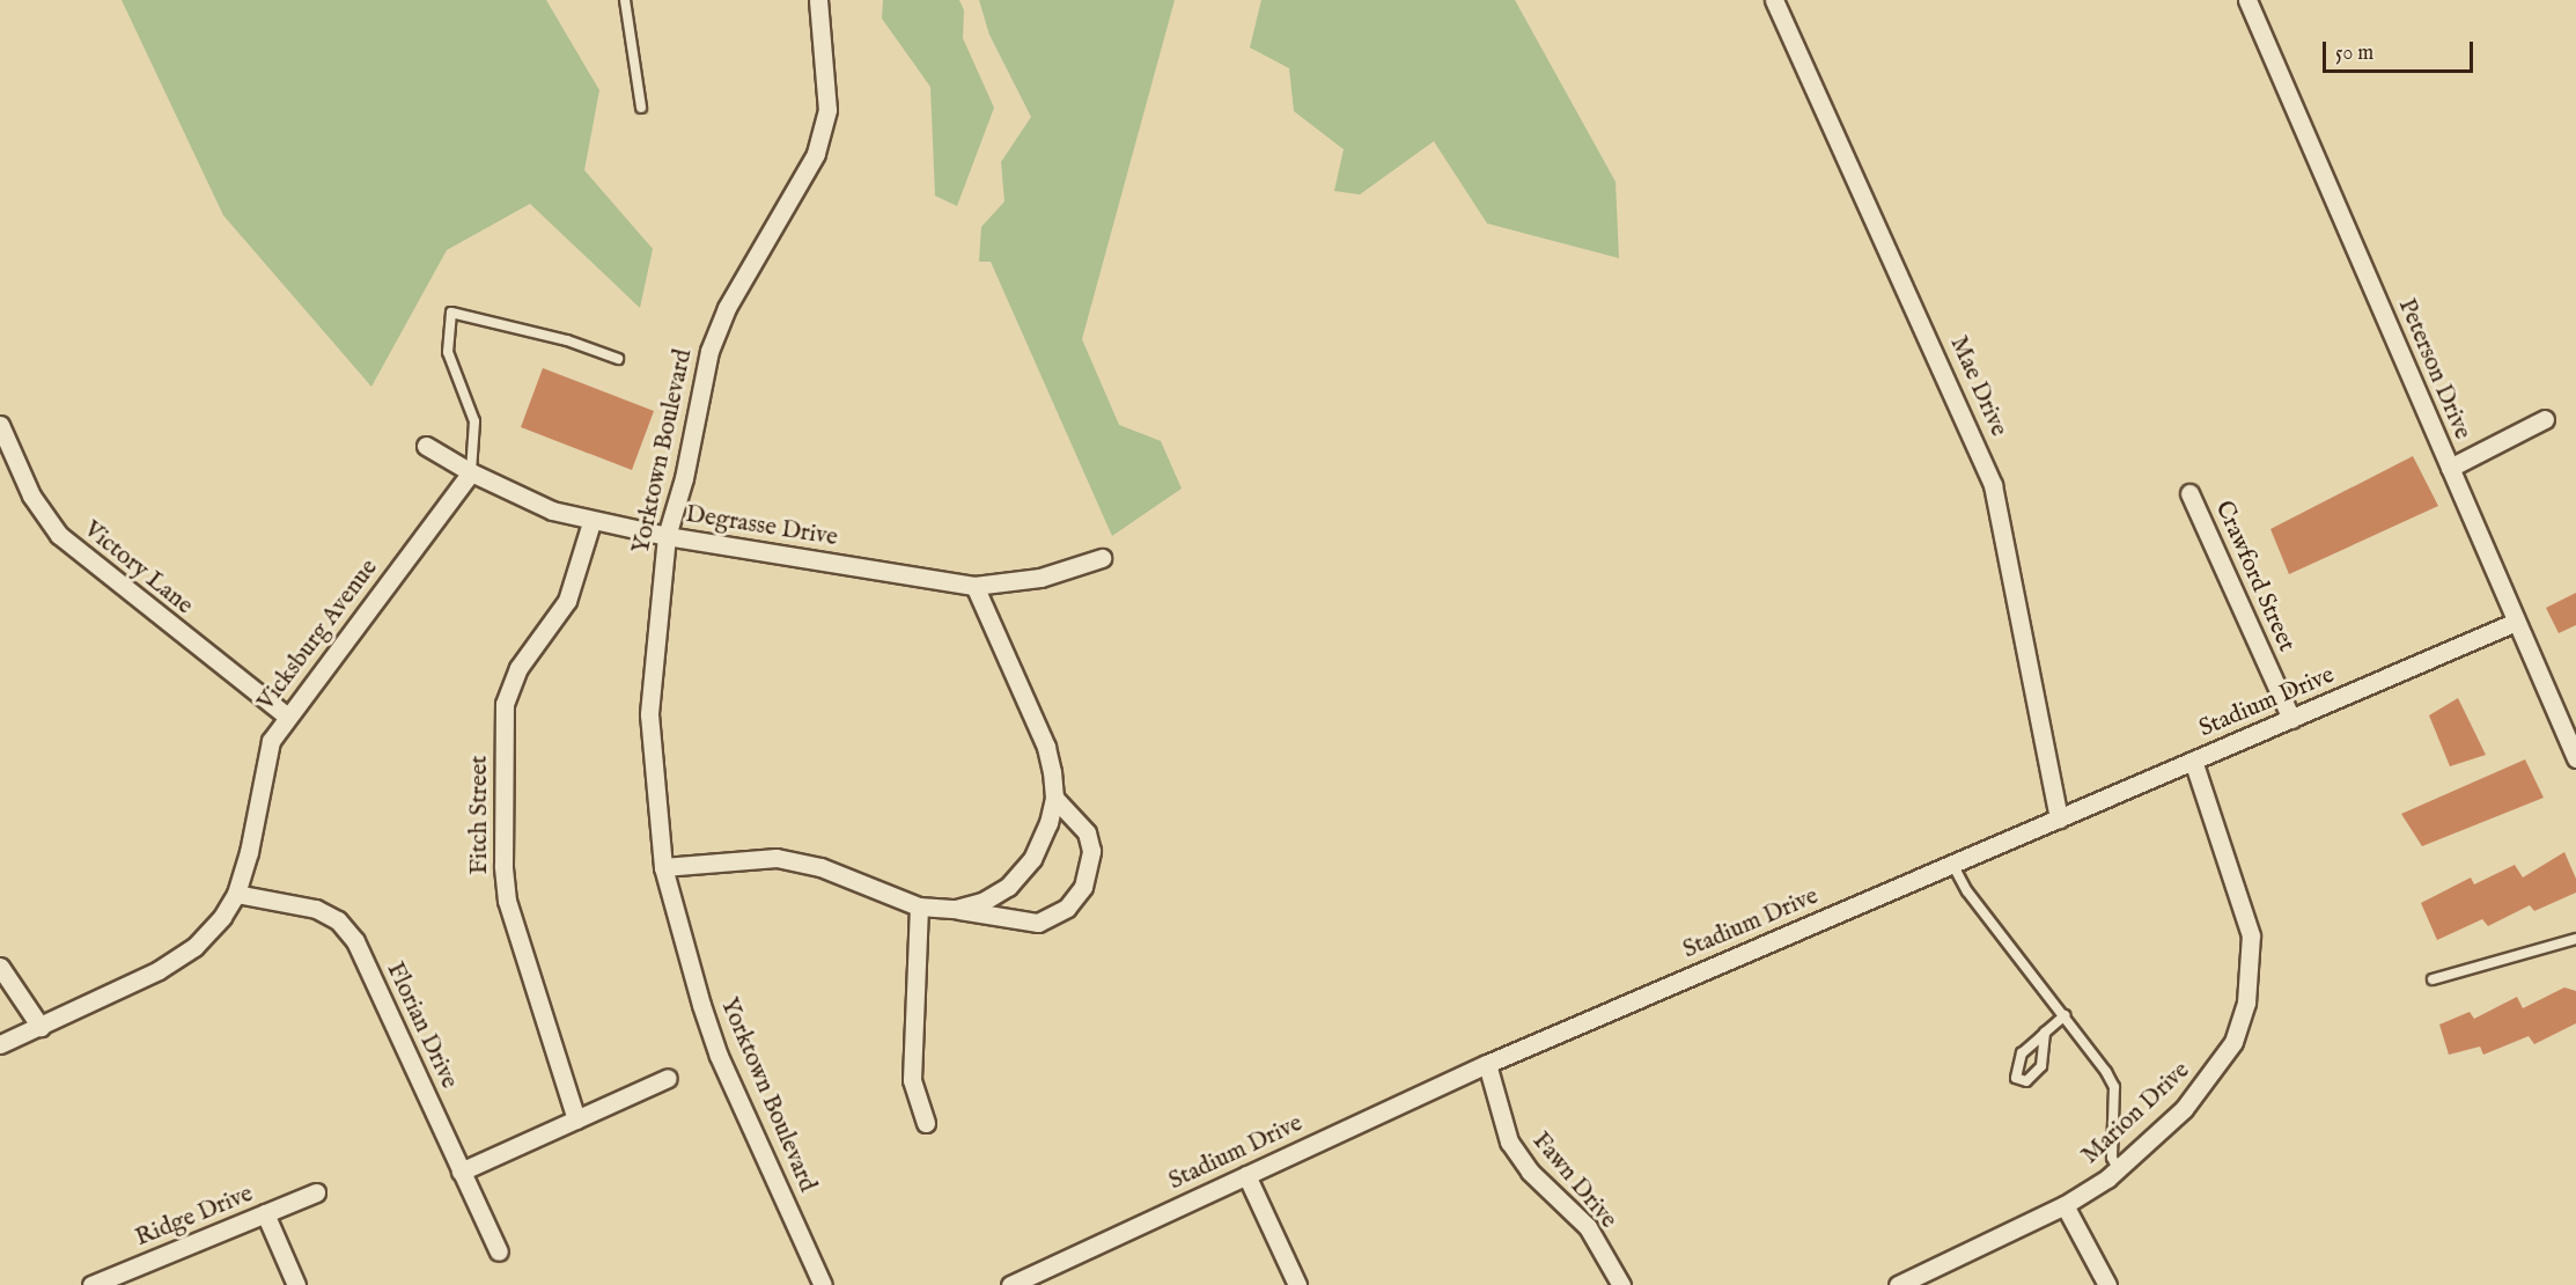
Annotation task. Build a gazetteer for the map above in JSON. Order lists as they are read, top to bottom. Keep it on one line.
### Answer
{"streets":{"street":["Peterson Drive","Mae Drive","Yorktown Boulevard","Degrasse Drive","Victory Lane","Crawford Street","Vicksburg Avenue","Stadium Drive","Fitch Street","Florian Drive","Marion Drive","Fawn Drive","Ridge Drive"]},"crossings":[["Peterson Drive","Stadium Drive"],["Mae Drive","Stadium Drive"],["Yorktown Boulevard","Degrasse Drive"],["Degrasse Drive","Vicksburg Avenue"],["Degrasse Drive","Fitch Street"],["Victory Lane","Vicksburg Avenue"],["Crawford Street","Stadium Drive"],["Vicksburg Avenue","Florian Drive"],["Stadium Drive","Marion Drive"],["Stadium Drive","Fawn Drive"]],"scale_bar":"50 m"}
